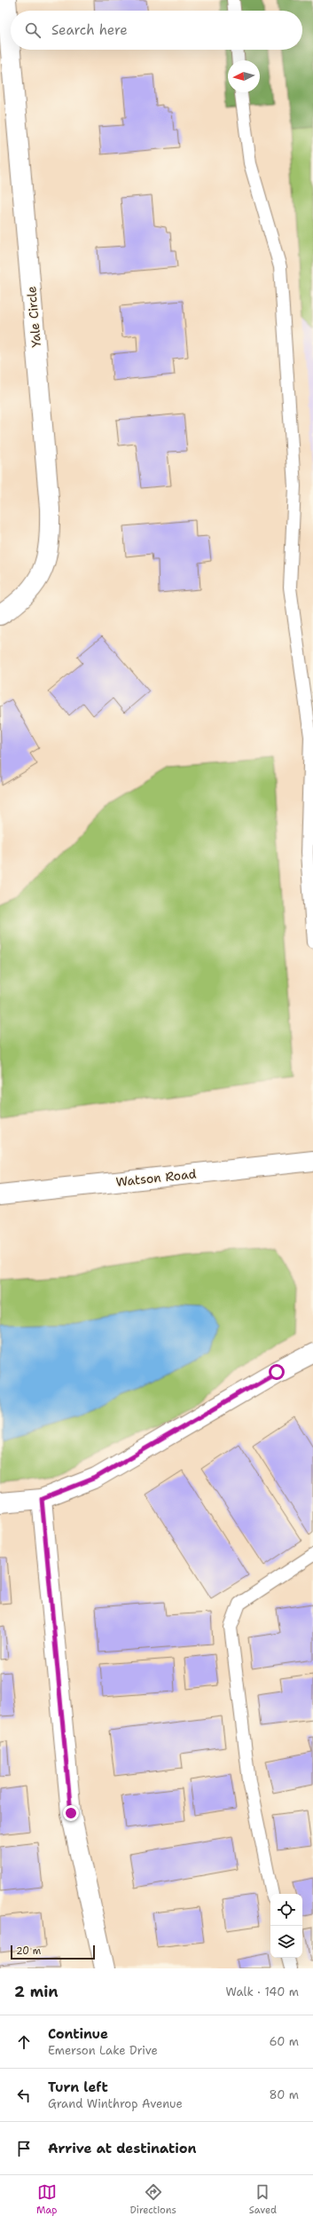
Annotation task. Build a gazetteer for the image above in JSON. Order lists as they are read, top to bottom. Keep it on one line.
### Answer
{"streets":{"street":["Yale Circle","Watson Road"]},"scale_bar":"20 m","north":"left","page":{"search":"Search here","scale":"20 m","heading":["2 min","Walk · 140 m"],"list":[["Continue","Emerson Lake Drive","60 m"],["Turn left","Grand Winthrop Avenue","80 m"],"Arrive at destination"],"nav":["Map","Directions","Saved"]}}
